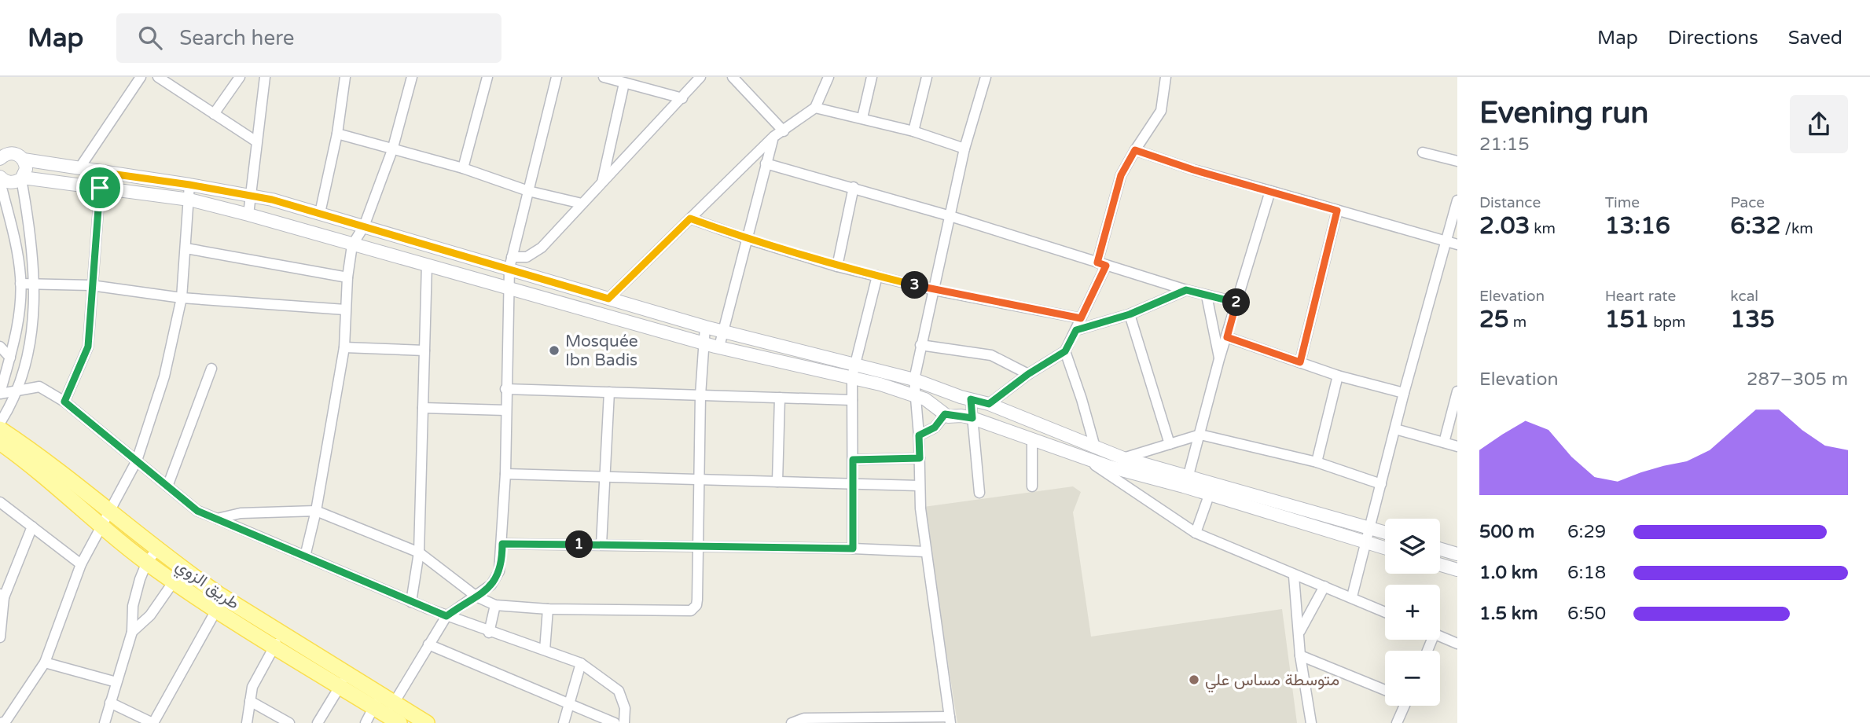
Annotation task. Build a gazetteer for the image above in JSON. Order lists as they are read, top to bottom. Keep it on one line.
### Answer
{"streets":{"main road":["طريق الزوي"]},"places":["Mosquée Ibn Badis","متوسطة مساس علي"],"page":{"header":"Map","search":"Search here","nav":["Map","Directions","Saved"],"heading":["Evening run","21:15"],"stats":[["Distance","2.03 km"],["Time","13:16"],["Pace","6:32 /km"],["Elevation","25 m"],["Heart rate","151 bpm"],["kcal","135"]],"pins":["3","2","1"],"chart":["Elevation","287–305 m"],"list":[{"name":"500 m","note":"6:29"},{"name":"1.0 km","note":"6:18"},{"name":"1.5 km","note":"6:50"}],"map_buttons":["+","−"]}}
